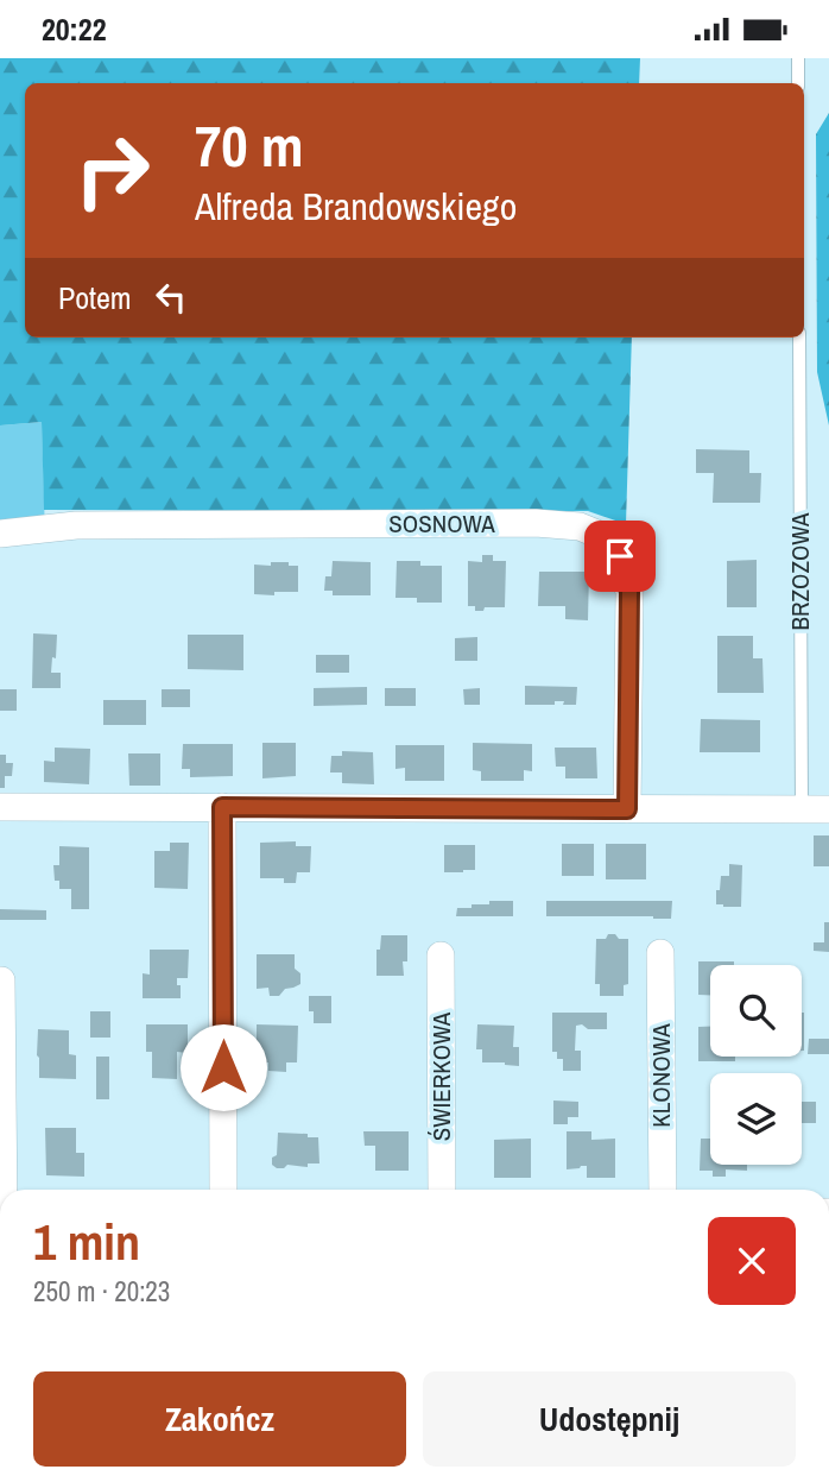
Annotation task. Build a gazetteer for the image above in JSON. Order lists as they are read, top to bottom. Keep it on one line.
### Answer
{"streets":{"street":["SOSNOWA","KLONOWA","ŚWIERKOWA"],"lane":["BRZOZOWA"]},"page":{"status":"20:22","turn":["70 m","Alfreda Brandowskiego"],"then":"Potem","heading":["1 min","250 m · 20:23"],"buttons":["Zakończ","Udostępnij"]}}
